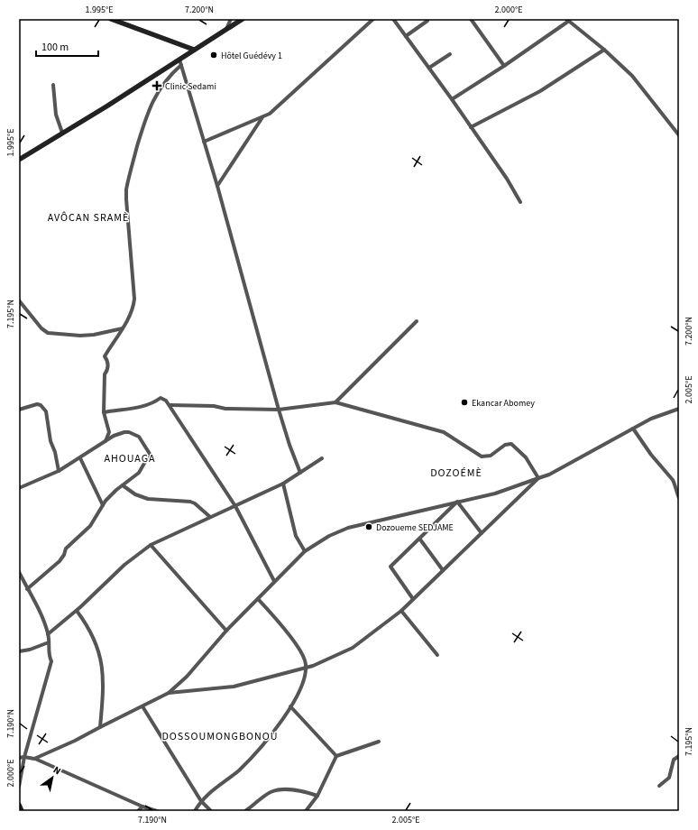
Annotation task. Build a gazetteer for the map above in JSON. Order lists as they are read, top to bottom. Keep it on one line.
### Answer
{"districts":["AVÔCAN SRAMÈ","AHOUAGA","DOZOÉMÈ","DOSSOUMONGBONOU"],"places":{"other":["Hôtel Guédévy 1","Ekancar Abomey","Dozoueme SEDJAME"],"health":["Clinic Sedami"]},"scale_bar":"100 m","north":"top right","coordinates":["1.995°E","7.200°N","2.000°E","7.195°N","2.005°E","7.190°N"]}
